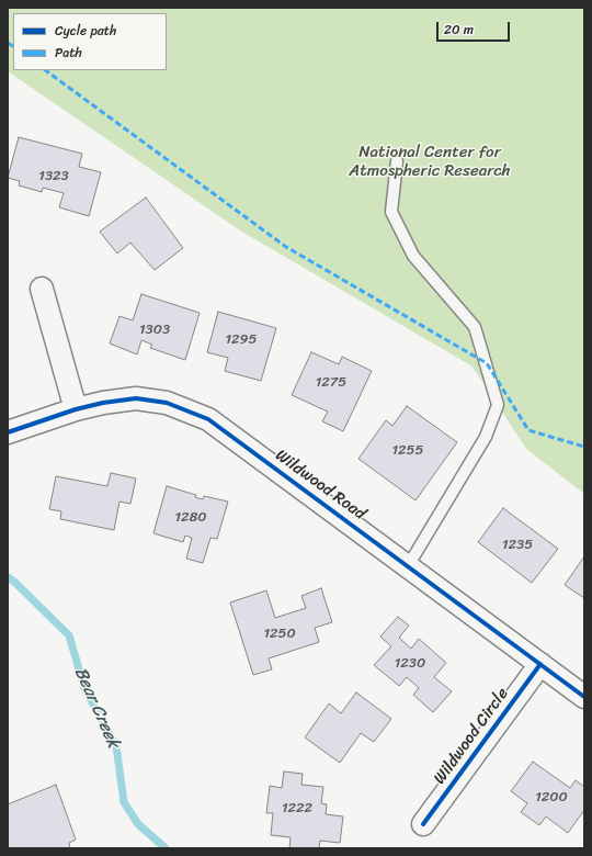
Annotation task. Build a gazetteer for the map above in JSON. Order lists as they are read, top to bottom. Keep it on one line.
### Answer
{"streets":{"street":["Wildwood Road","Wildwood Circle"]},"crossings":[["Wildwood Road","Wildwood Circle"]],"water":["Bear Creek"],"parks":["National Center for Atmospheric Research"],"house_numbers":["1323","1303","1295","1275","1255","1280","1235","1250","1230","1200","1222"],"legend":["Cycle path","Path"],"scale_bar":"20 m"}
